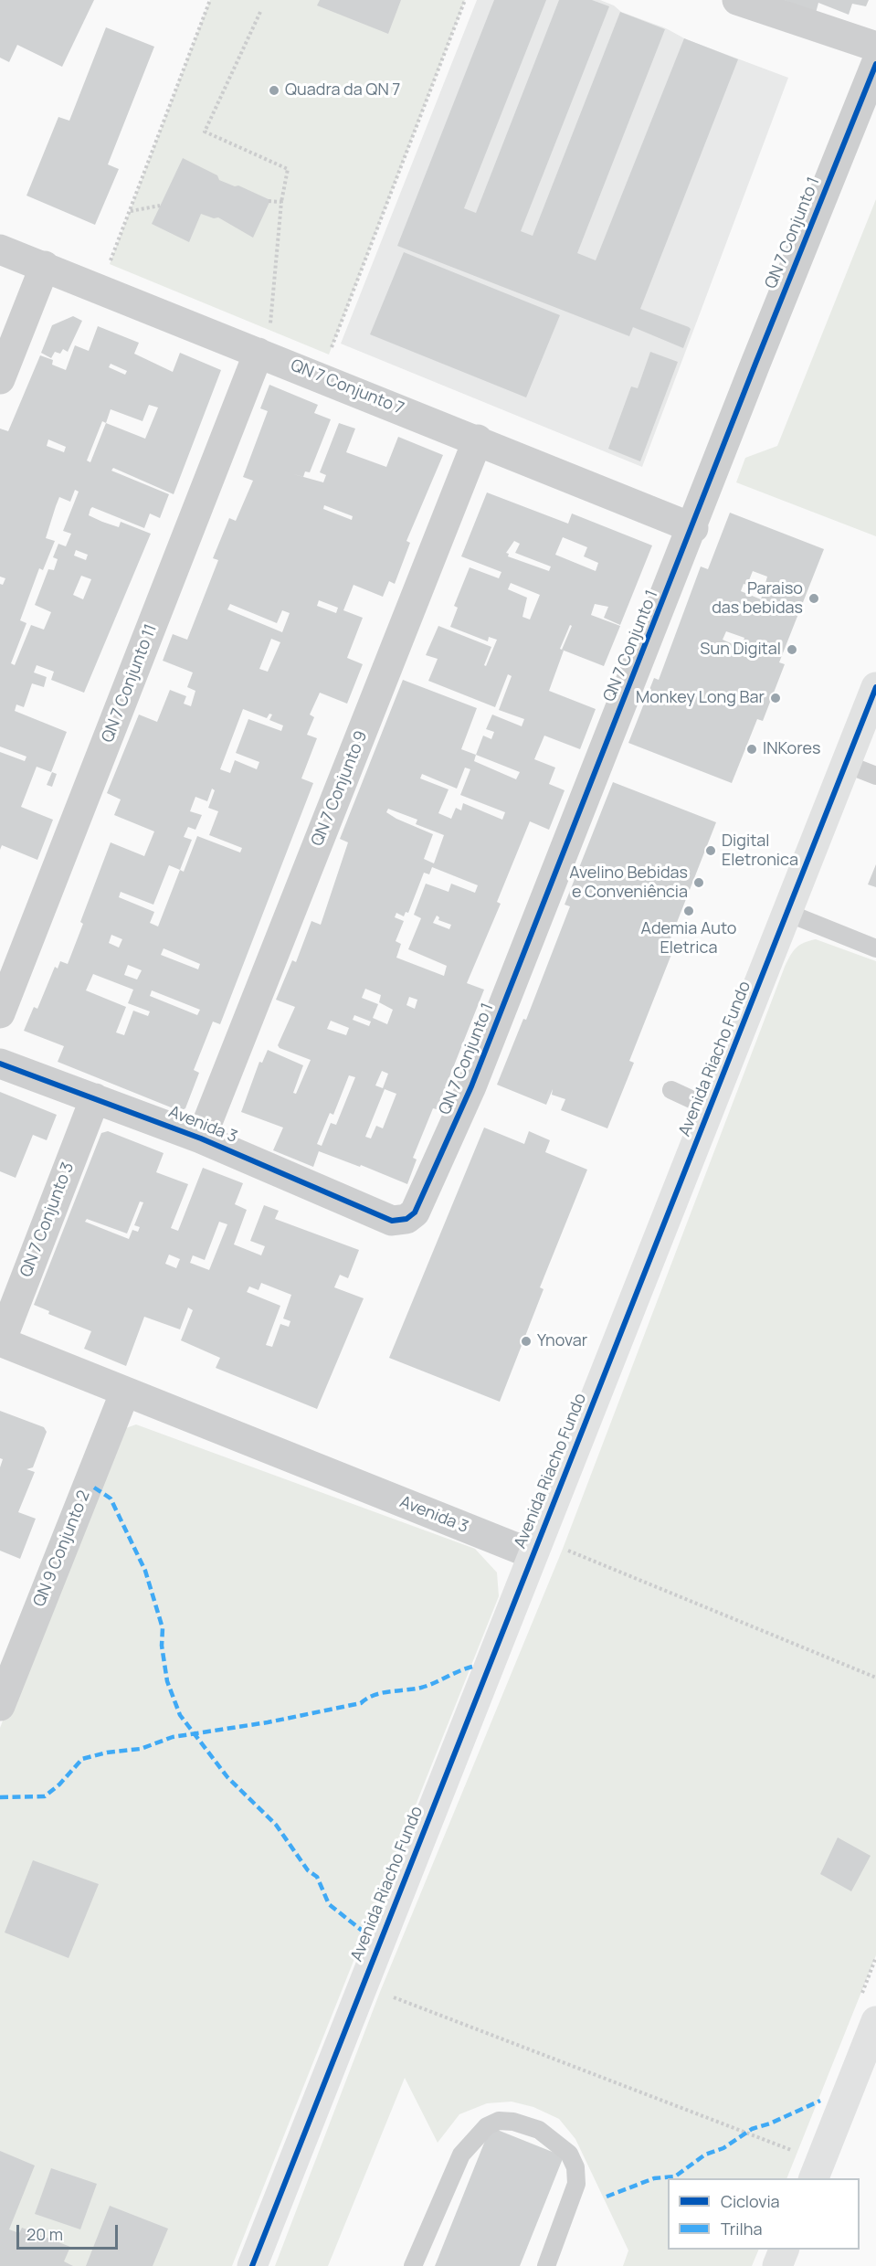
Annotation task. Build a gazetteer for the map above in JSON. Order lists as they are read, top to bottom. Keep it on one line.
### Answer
{"streets":{"street":["QN 7 Conjunto 1","QN 7 Conjunto 7","QN 7 Conjunto 11","QN 7 Conjunto 9","Avenida Riacho Fundo","Avenida 3","QN 7 Conjunto 3","QN 9 Conjunto 2"]},"crossings":[["QN 7 Conjunto 1","QN 7 Conjunto 7"],["QN 7 Conjunto 1","Avenida 3"],["QN 7 Conjunto 7","QN 7 Conjunto 11"],["QN 7 Conjunto 7","QN 7 Conjunto 9"],["QN 7 Conjunto 9","Avenida 3"],["Avenida Riacho Fundo","Avenida 3"],["Avenida 3","QN 7 Conjunto 3"],["Avenida 3","QN 9 Conjunto 2"]],"places":["Quadra da QN 7","Paraiso das bebidas","Sun Digital","Monkey Long Bar","INKores","Digital Eletronica","Avelino Bebidas e Conveniência","Ademia Auto Eletrica","Ynovar"],"legend":["Ciclovia","Trilha"],"scale_bar":"20 m"}
